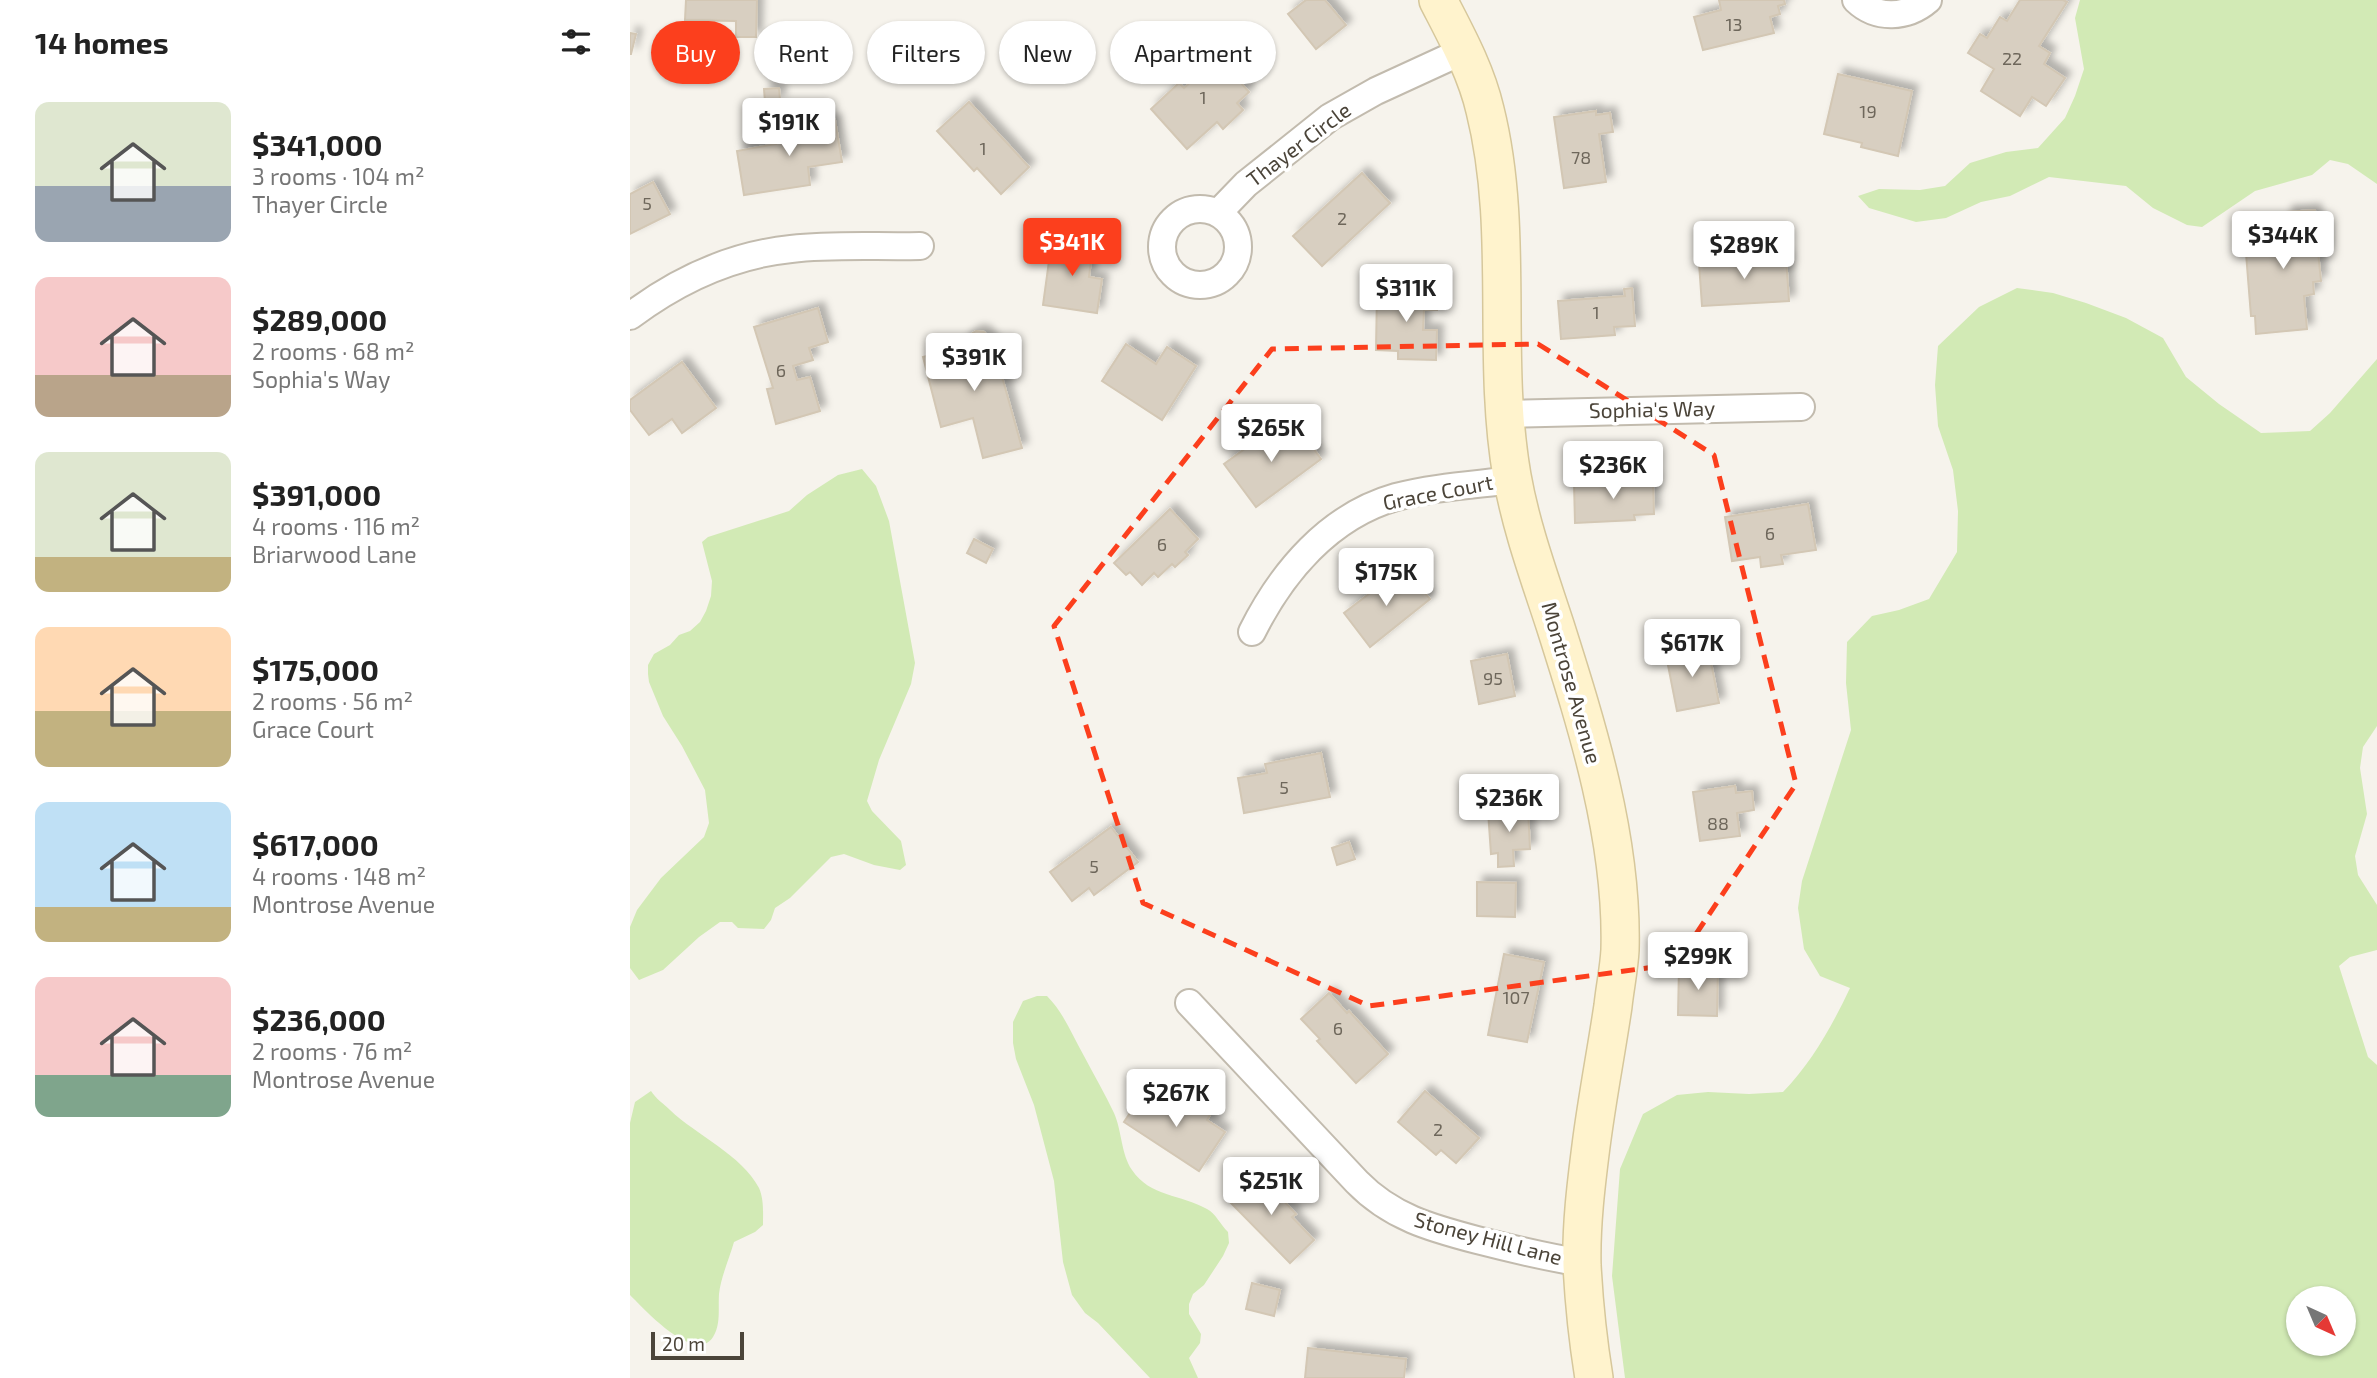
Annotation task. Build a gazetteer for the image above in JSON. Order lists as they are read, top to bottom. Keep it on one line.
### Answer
{"streets":{"main road":["Montrose Avenue"],"street":["Thayer Circle","Sophia's Way","Grace Court","Stoney Hill Lane"]},"crossings":[["Thayer Circle","Montrose Avenue"],["Sophia's Way","Montrose Avenue"],["Grace Court","Montrose Avenue"],["Montrose Avenue","Stoney Hill Lane"]],"house_numbers":["13","22","1","19","1","78","5","2","1","6","6","6","95","5","88","5","107","6","2"],"scale_bar":"20 m","north":"bottom right","page":{"heading":"14 homes","chip":["Buy","Rent","Filters","New","Apartment"],"list":[{"name":"$341,000","note":"3 rooms · 104 m² · Thayer Circle"},{"name":"$289,000","note":"2 rooms · 68 m² · Sophia's Way"},{"name":"$391,000","note":"4 rooms · 116 m² · Briarwood Lane"},{"name":"$175,000","note":"2 rooms · 56 m² · Grace Court"},{"name":"$617,000","note":"4 rooms · 148 m² · Montrose Avenue"},{"name":"$236,000","note":"2 rooms · 76 m² · Montrose Avenue"}],"price":["$191K","$344K","$341K","$289K","$311K","$391K","$265K","$236K","$175K","$617K","$236K","$299K","$267K","$251K"],"scale":"20 m"}}
